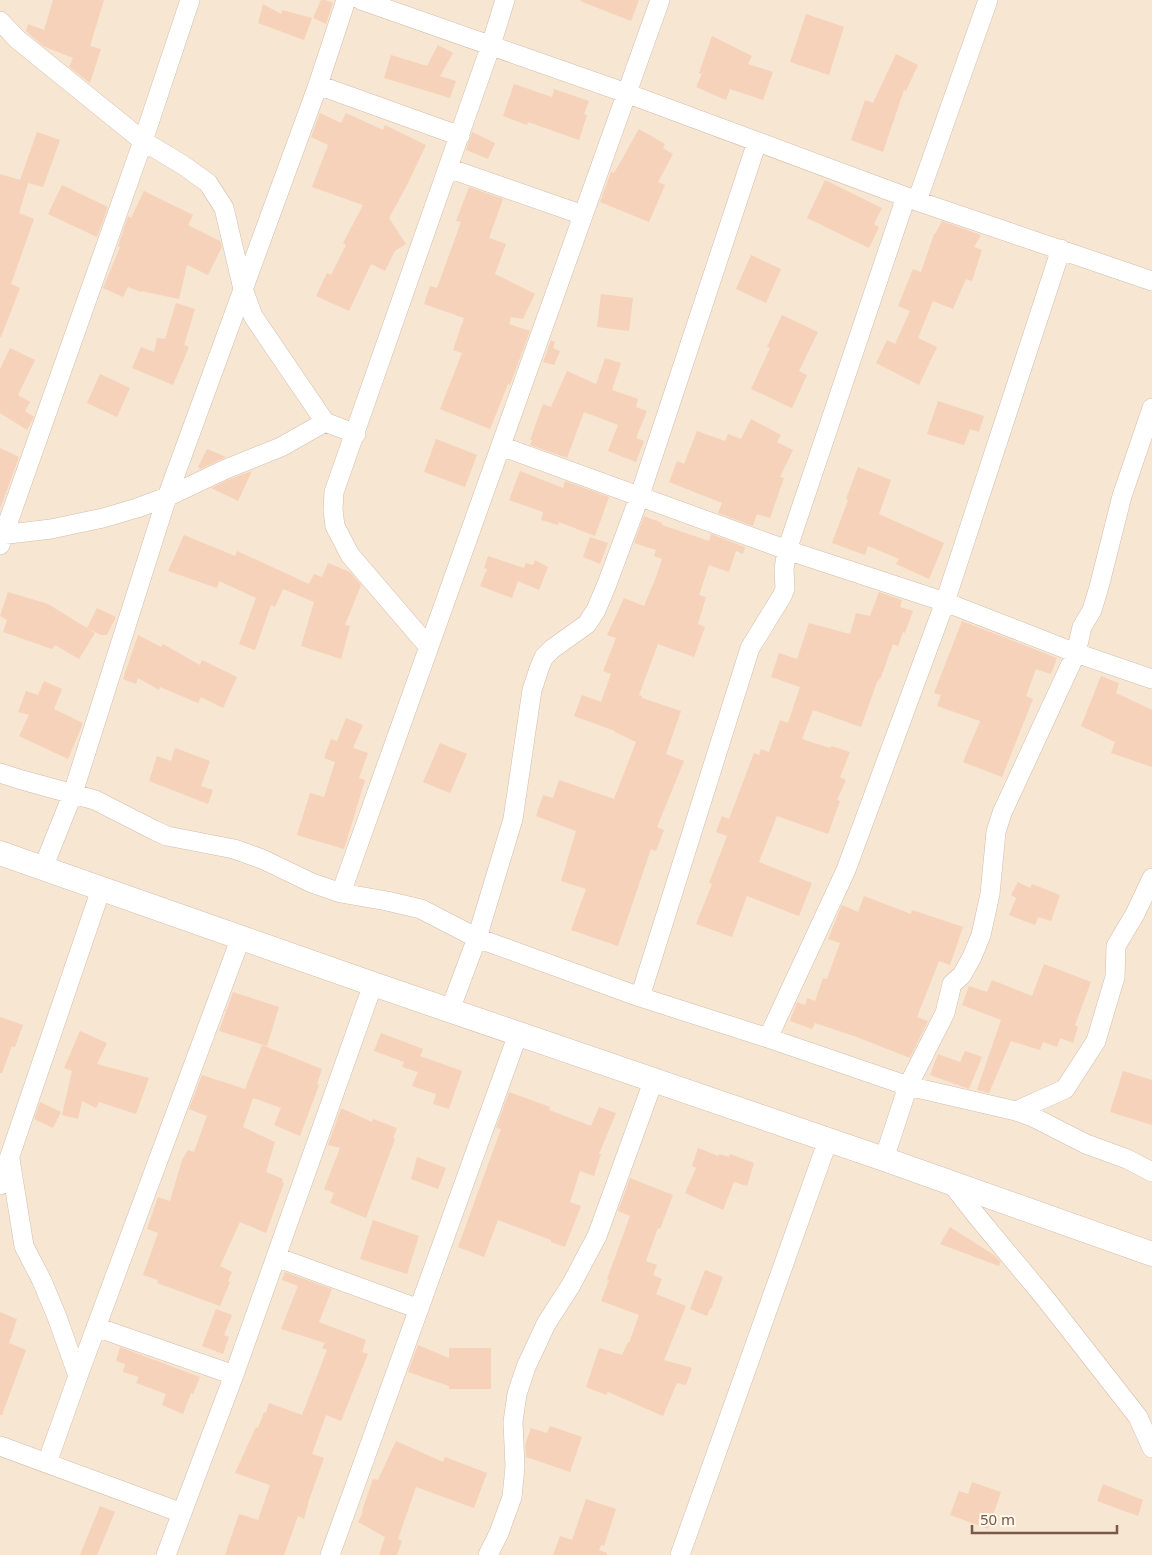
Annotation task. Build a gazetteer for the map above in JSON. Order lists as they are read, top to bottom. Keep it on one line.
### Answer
{"scale_bar":"50 m"}
